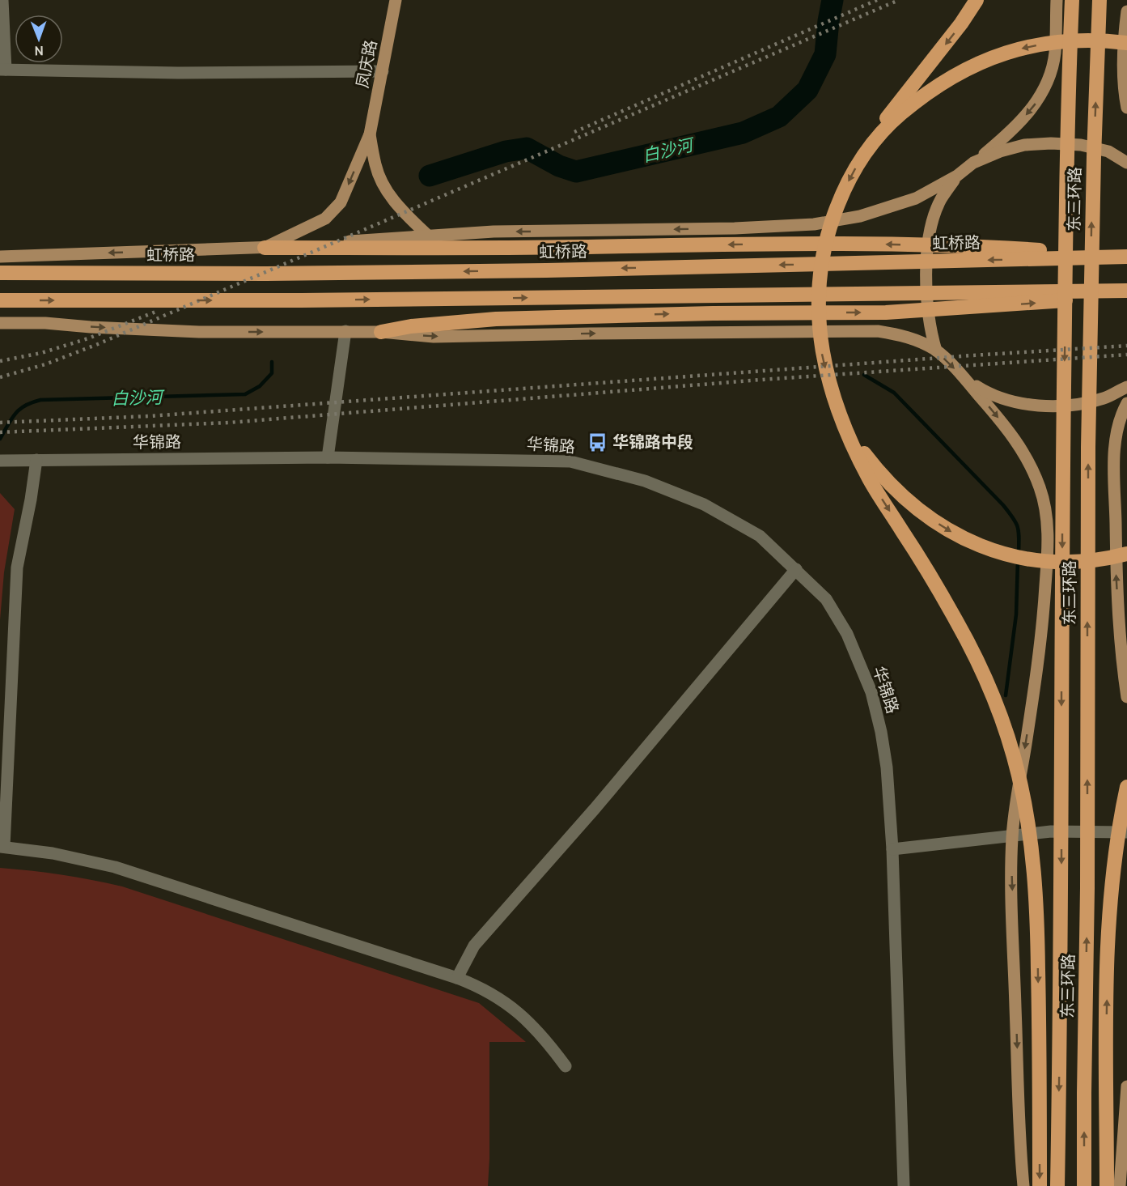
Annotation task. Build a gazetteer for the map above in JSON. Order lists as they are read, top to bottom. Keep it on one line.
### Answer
{"streets":{"highway":["东三环路","虹桥路"],"main road":["凤庆路"],"street":["华锦路"]},"water":["白沙河"],"places":{"bus stop":["华锦路中段"]},"north":"bottom"}
